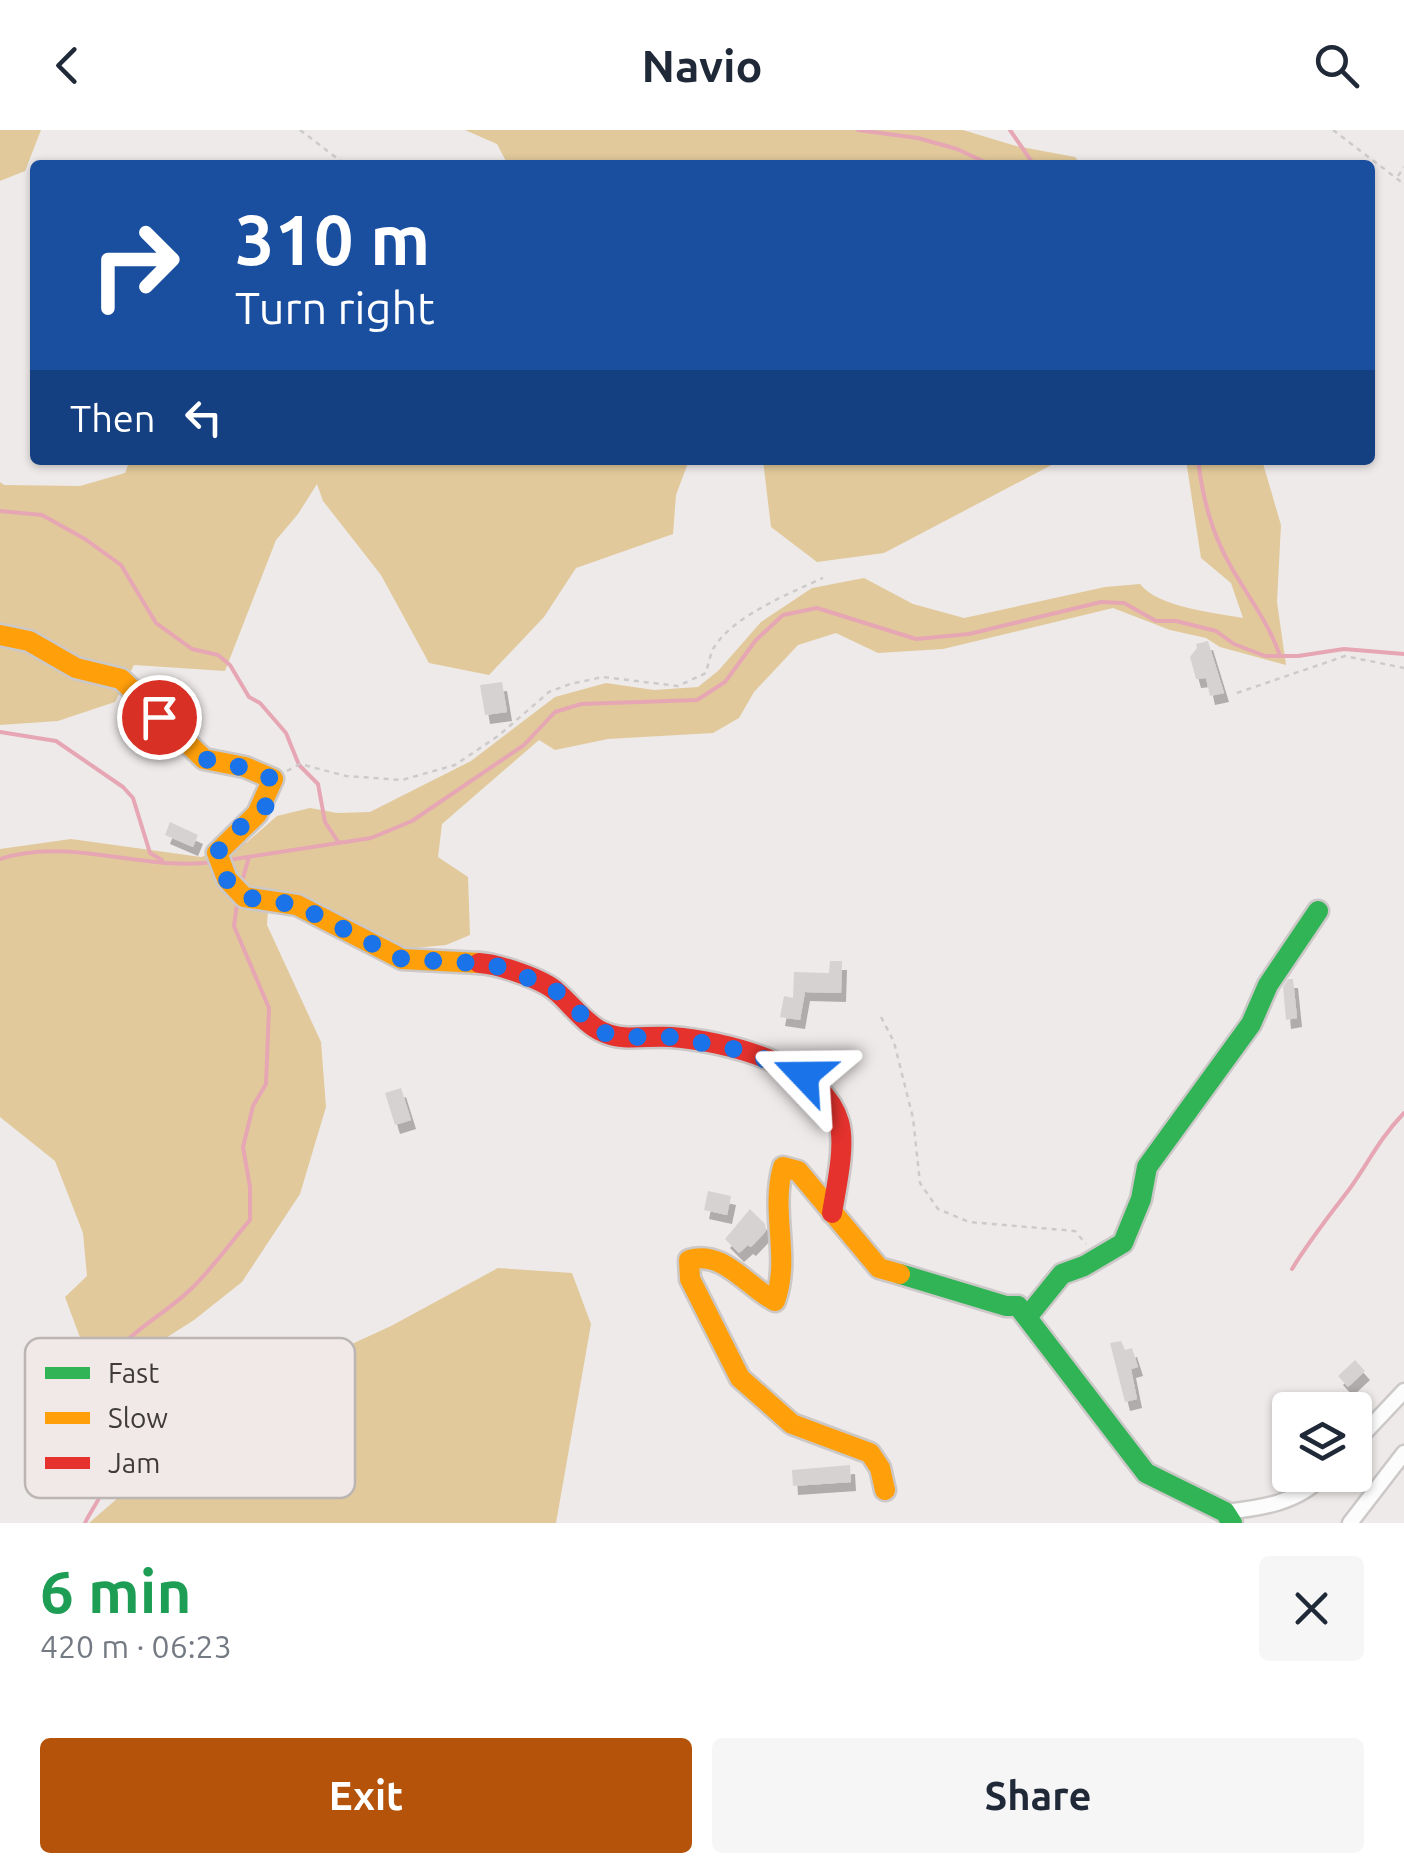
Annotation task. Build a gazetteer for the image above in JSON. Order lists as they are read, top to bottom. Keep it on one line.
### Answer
{"legend":["Fast","Slow","Jam"],"page":{"header":"Navio","turn":["310 m","Turn right"],"then":"Then","heading":["6 min","420 m · 06:23"],"buttons":["Exit","Share"]}}
